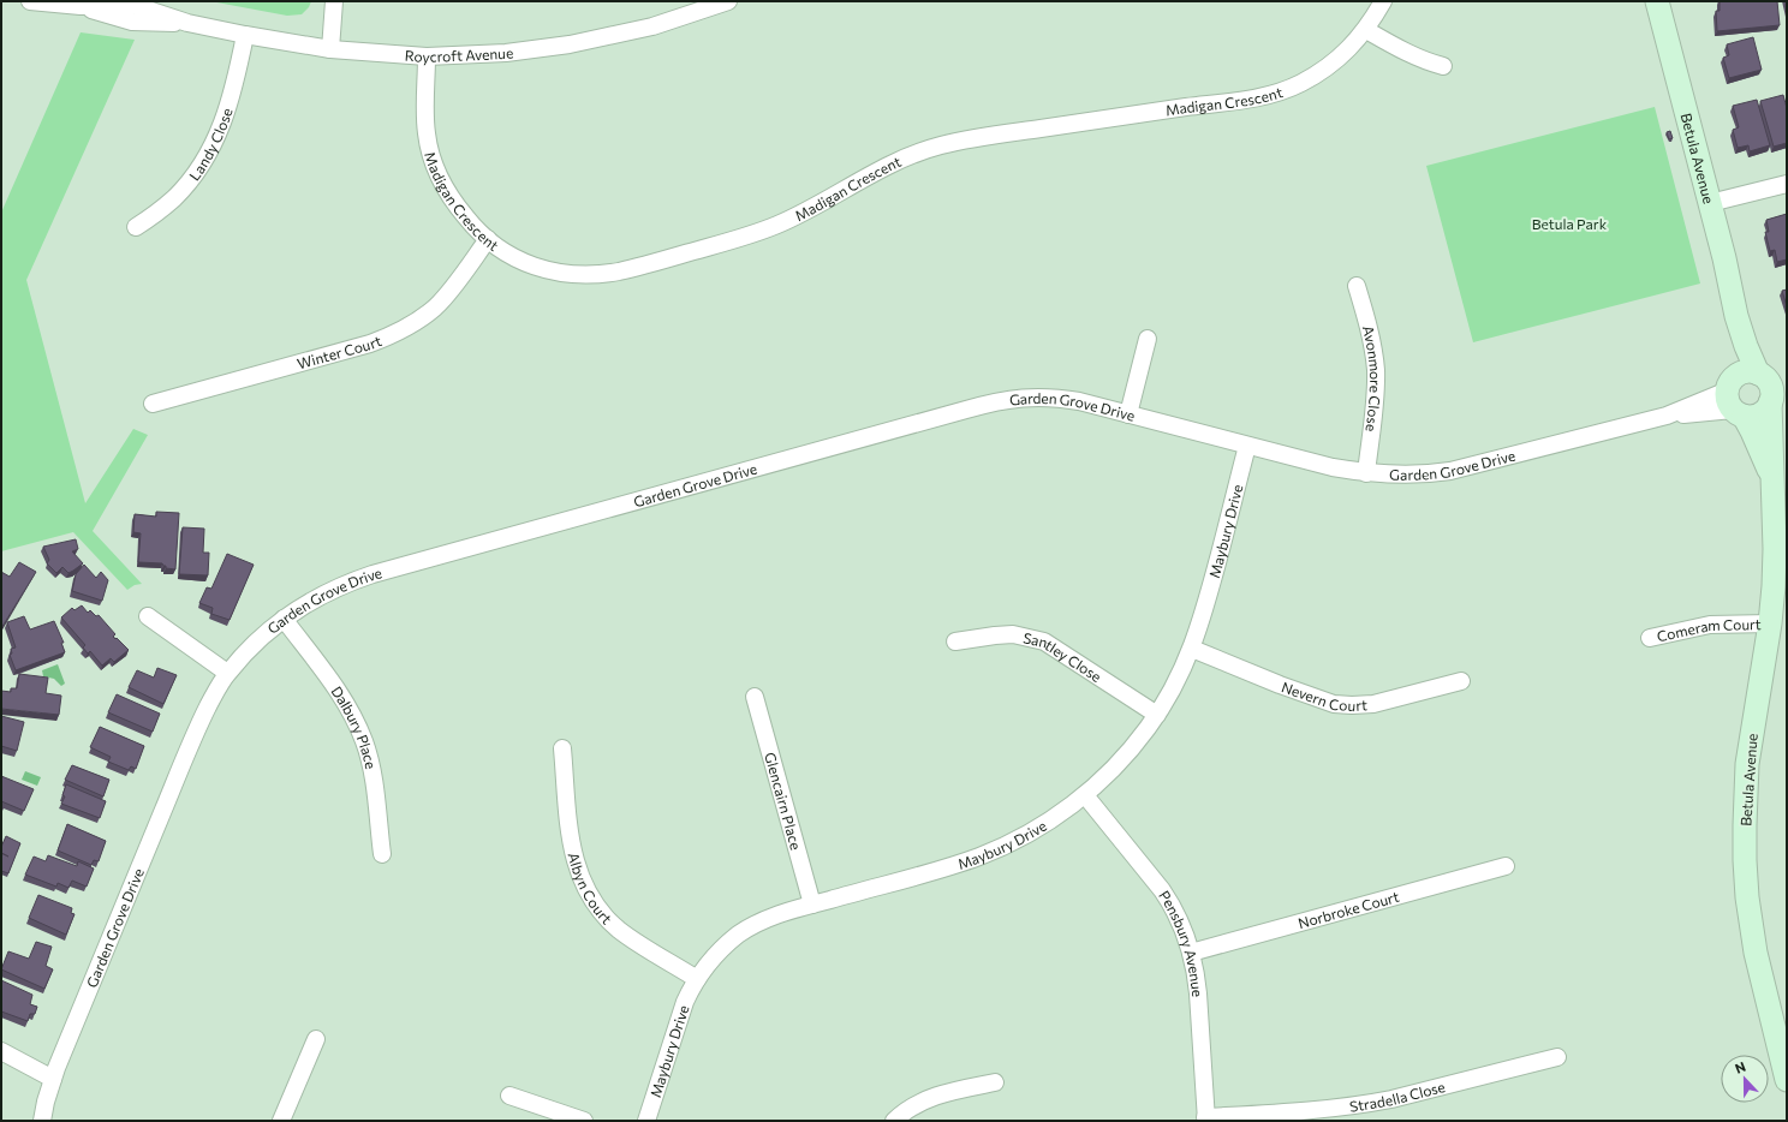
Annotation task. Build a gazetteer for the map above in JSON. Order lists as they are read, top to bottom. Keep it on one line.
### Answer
{"streets":{"street":["Roycroft Avenue","Madigan Crescent","Landy Close","Betula Avenue","Winter Court","Avonmore Close","Garden Grove Drive","Maybury Drive","Comeram Court","Santley Close","Nevern Court","Dalbury Place","Glencairn Place","Albyn Court","Norbroke Court","Pensbury Avenue","Stradella Close"]},"crossings":[["Roycroft Avenue","Madigan Crescent"],["Roycroft Avenue","Landy Close"],["Madigan Crescent","Winter Court"],["Betula Avenue","Garden Grove Drive"],["Betula Avenue","Comeram Court"],["Avonmore Close","Garden Grove Drive"],["Garden Grove Drive","Maybury Drive"],["Garden Grove Drive","Dalbury Place"],["Maybury Drive","Santley Close"],["Maybury Drive","Nevern Court"],["Maybury Drive","Glencairn Place"],["Maybury Drive","Albyn Court"],["Maybury Drive","Pensbury Avenue"],["Norbroke Court","Pensbury Avenue"],["Pensbury Avenue","Stradella Close"]],"parks":["Betula Park"],"north":"top"}
